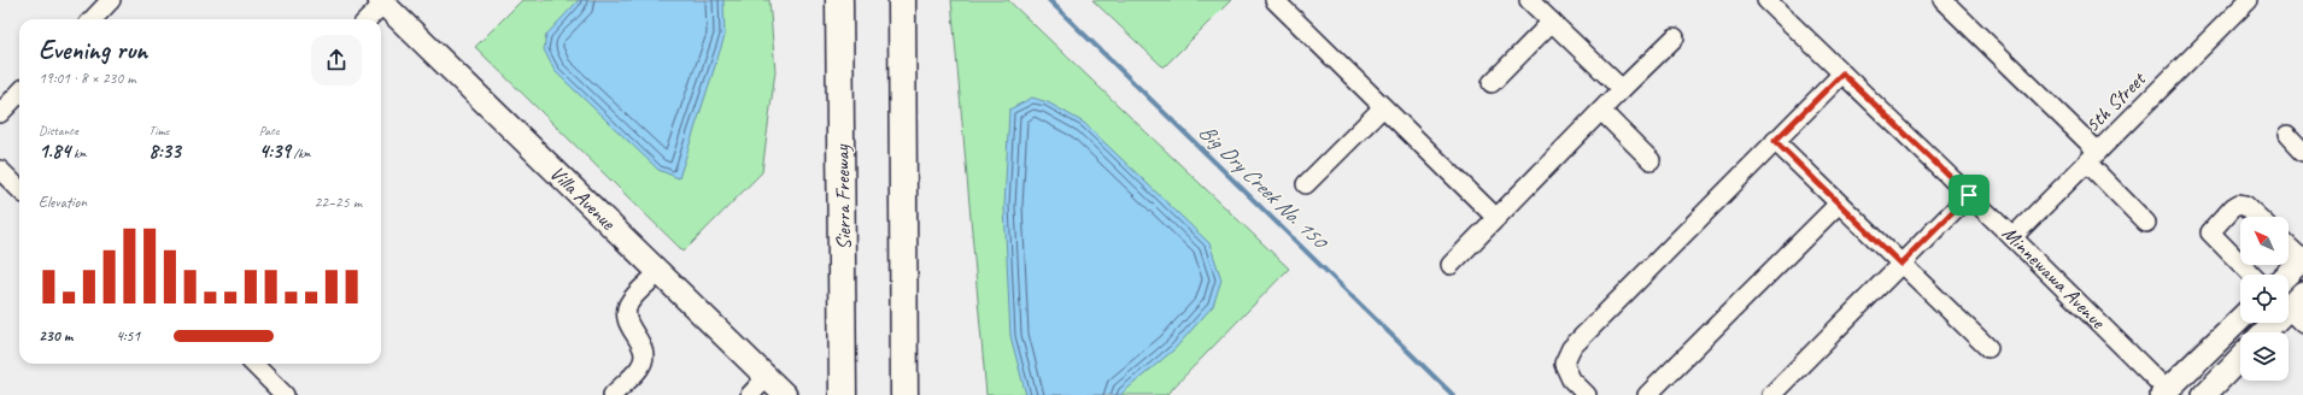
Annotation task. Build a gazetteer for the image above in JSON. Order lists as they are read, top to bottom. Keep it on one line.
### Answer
{"streets":{"highway":["Sierra Freeway"],"main road":["Villa Avenue"],"street":["5th Street","Minnewawa Avenue"]},"crossings":[["5th Street","Minnewawa Avenue"]],"water":["Big Dry Creek No. 150"],"north":"top left","page":{"heading":["Evening run","19:01 · 8 × 230 m"],"stats":[["Distance","1.84 km"],["Time","8:33"],["Pace","4:39 /km"]],"chart":["Elevation","22–25 m"],"list":[{"name":"230 m","note":"4:51"}]}}
